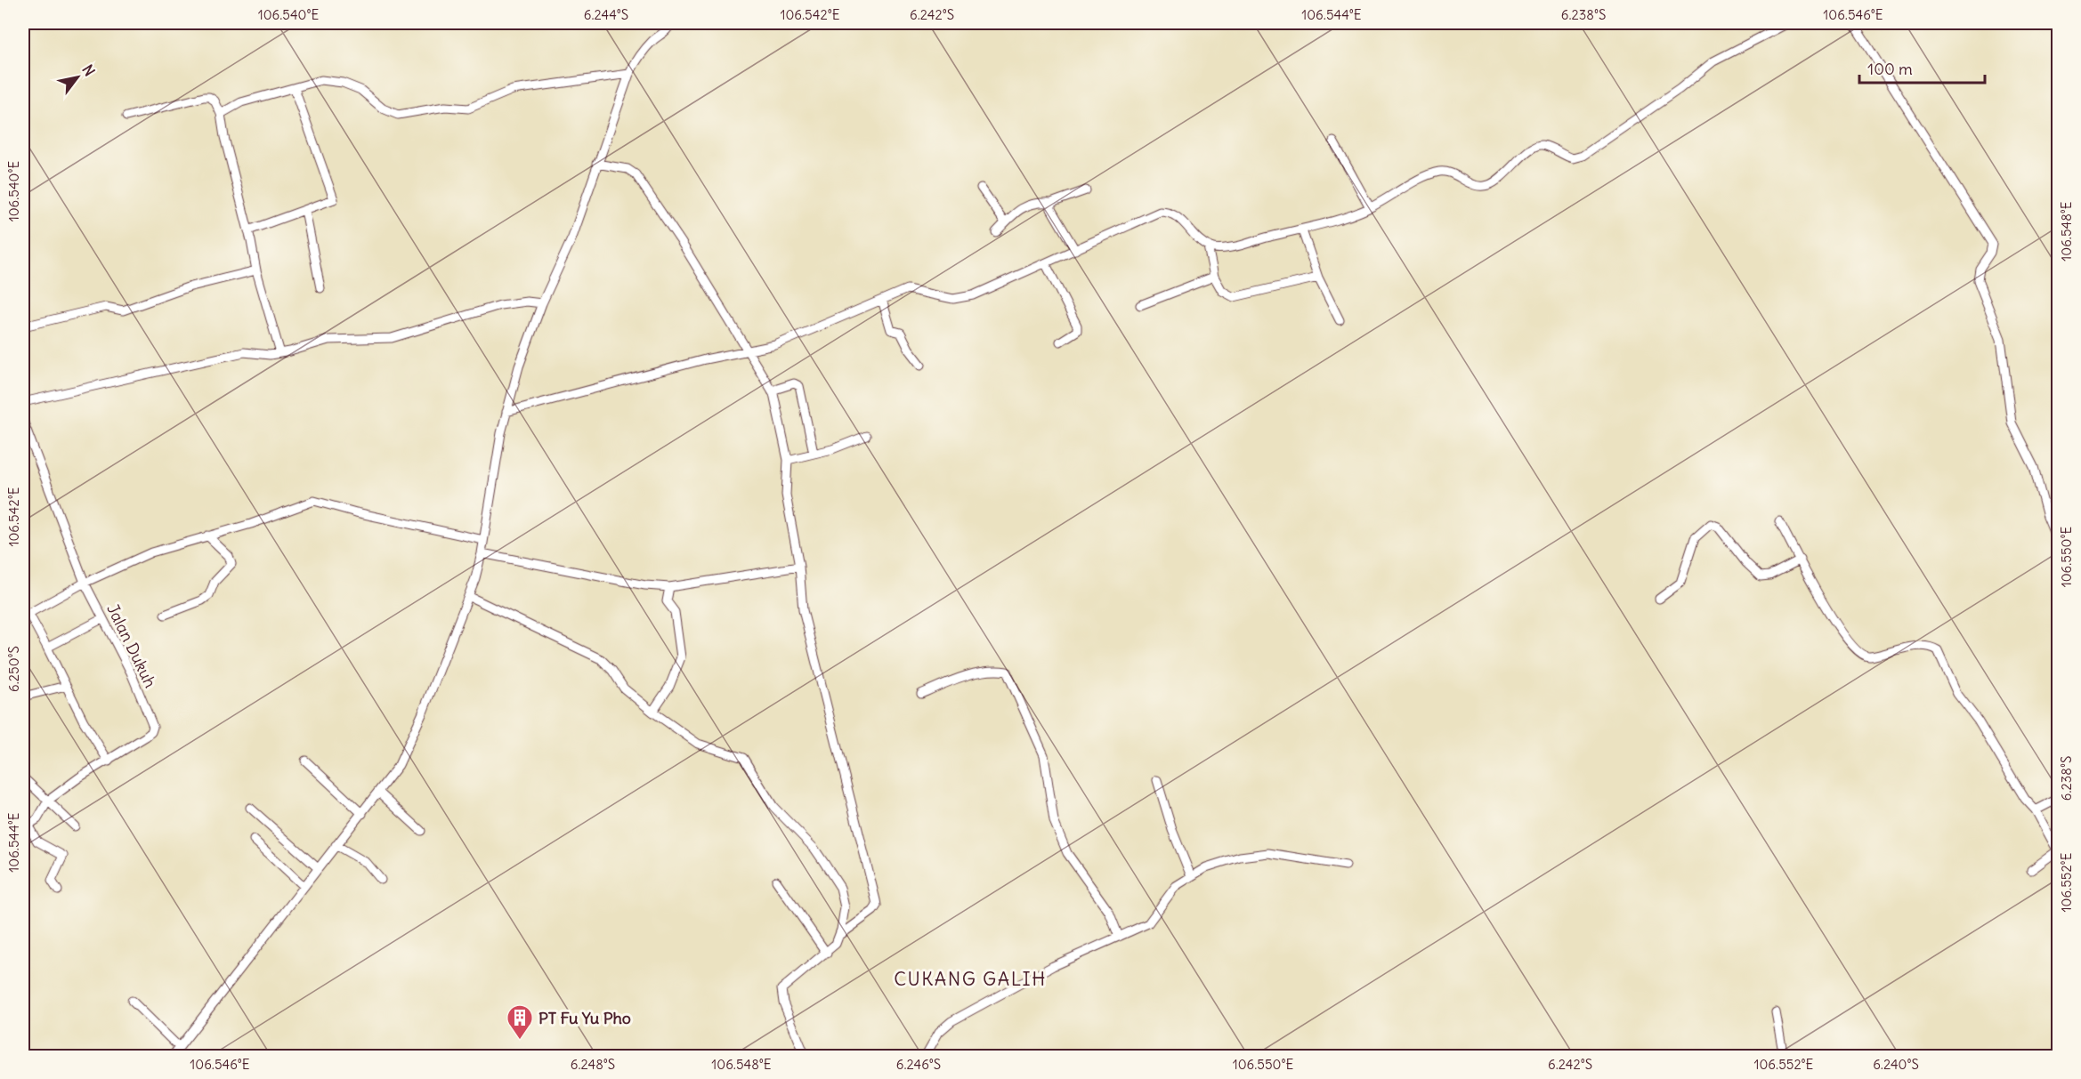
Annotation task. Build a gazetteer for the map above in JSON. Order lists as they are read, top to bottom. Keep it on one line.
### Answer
{"streets":{"street":["Jalan Dukuh"]},"districts":["CUKANG GALIH"],"places":{"building":["PT Fu Yu Pho"]},"scale_bar":"100 m","north":"top right","coordinates":["106.540°E","6.244°S","106.542°E","6.242°S","106.544°E","6.238°S","106.546°E","106.548°E","106.550°E","6.250°S","106.552°E","6.248°S","6.246°S","6.240°S"]}
